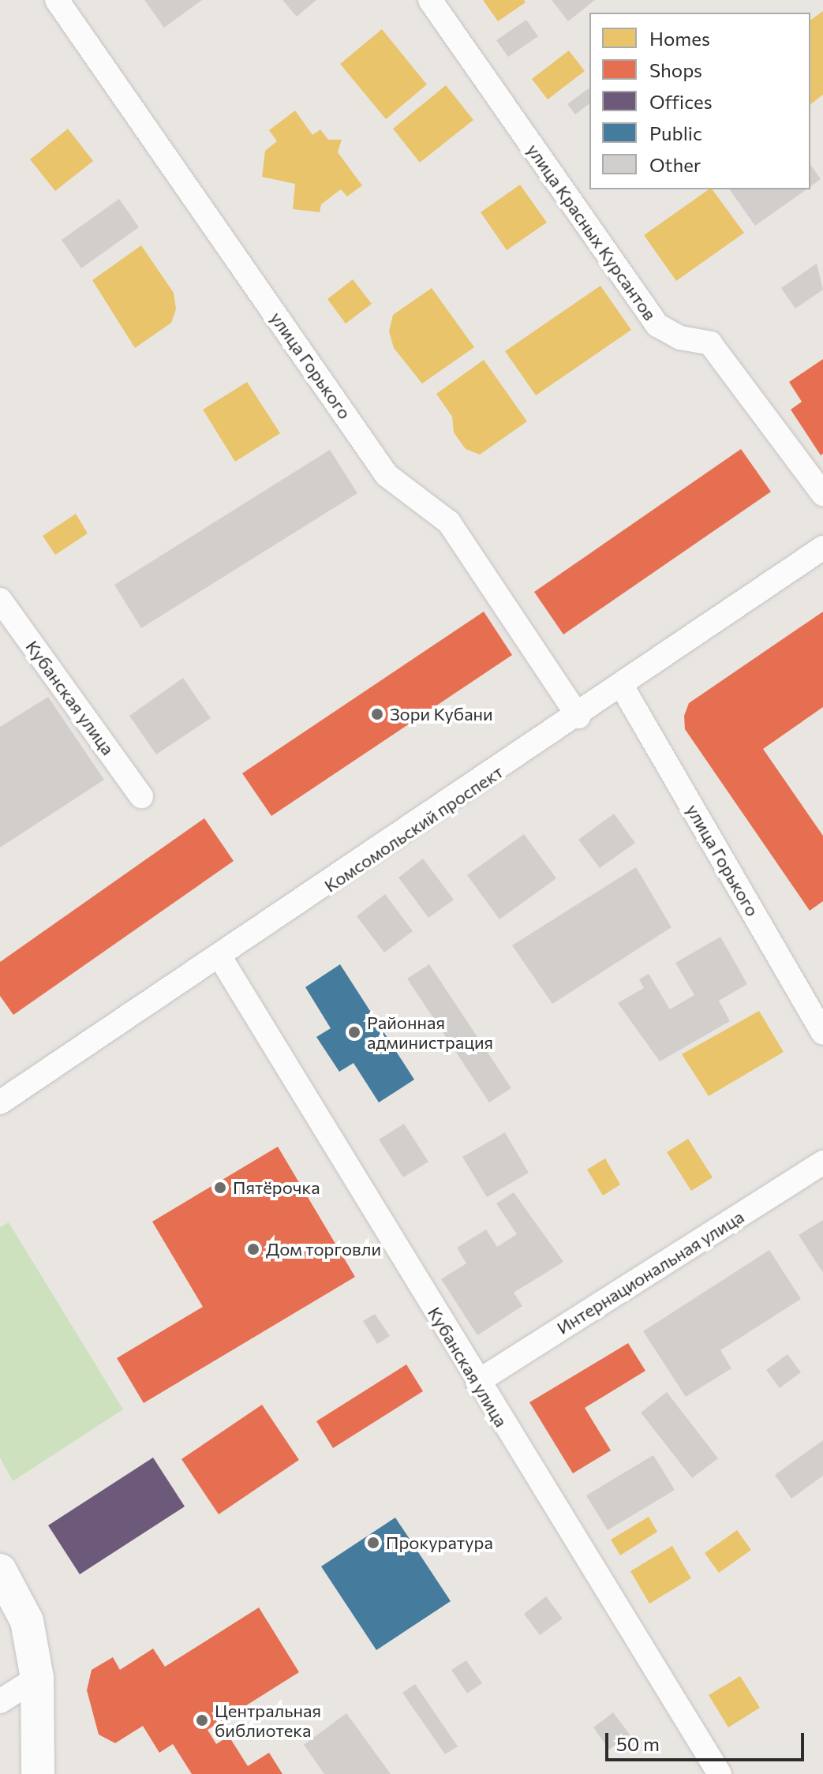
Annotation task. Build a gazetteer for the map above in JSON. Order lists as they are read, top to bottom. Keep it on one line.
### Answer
{"streets":{"street":["улица Красных Курсантов","улица Горького","Кубанская улица","Комсомольский проспект","Интернациональная улица"]},"crossings":[["улица Горького","Комсомольский проспект"],["Кубанская улица","Комсомольский проспект"],["Кубанская улица","Интернациональная улица"]],"places":["Зори Кубани","Районная администрация","Пятёрочка","Дом торговли","Прокуратура","Центральная библиотека"],"legend":["Homes","Shops","Offices","Public","Other"],"scale_bar":"50 m"}
